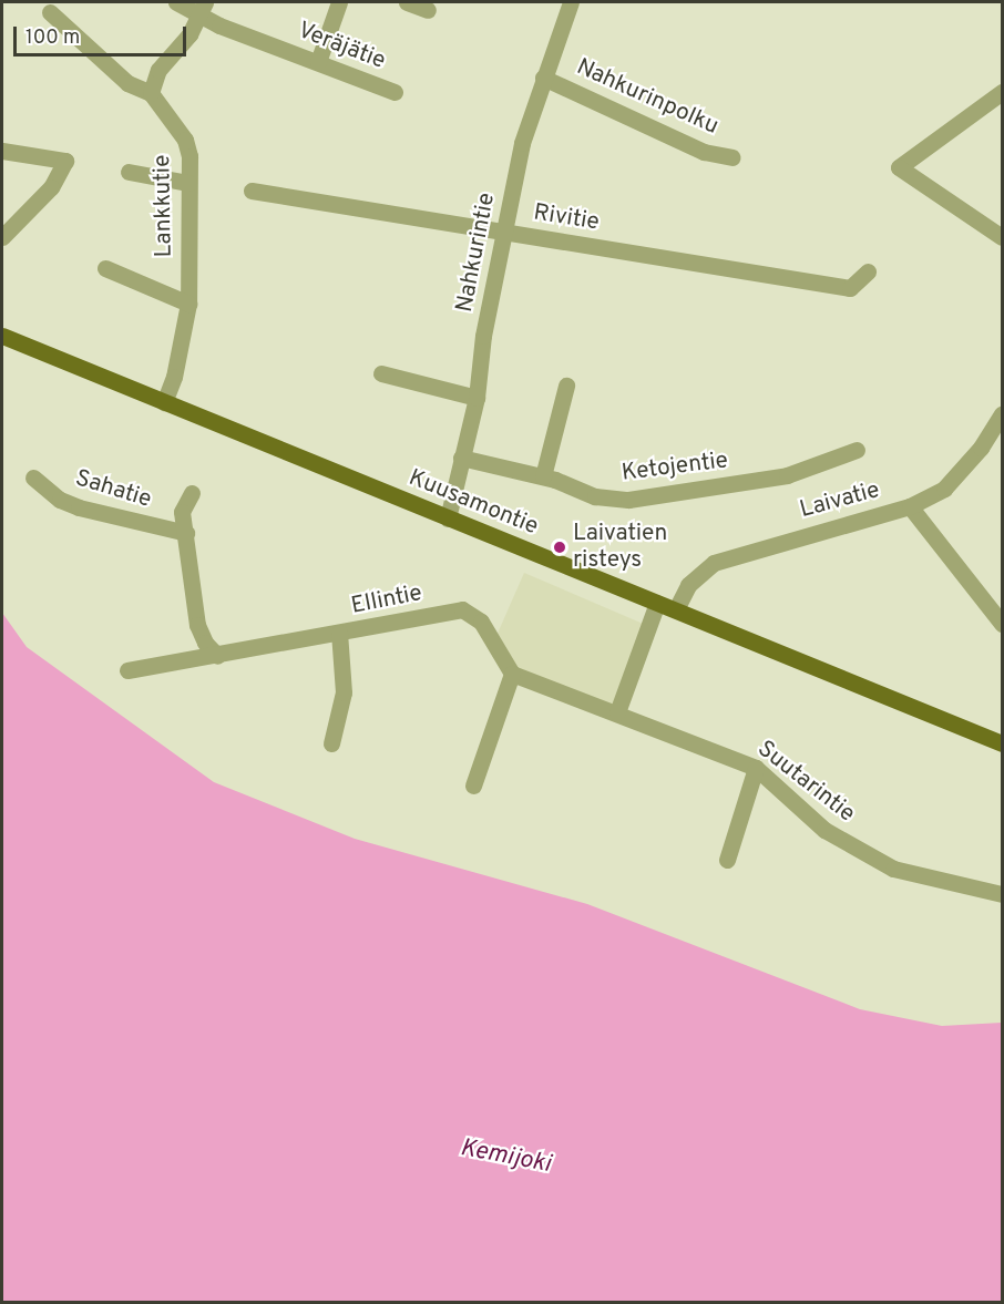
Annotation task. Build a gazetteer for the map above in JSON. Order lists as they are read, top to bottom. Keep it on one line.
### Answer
{"streets":{"main road":["Kuusamontie"],"street":["Veräjätie","Nahkurinpolku","Lankkutie","Rivitie","Nahkurintie","Ketojentie","Sahatie","Laivatie","Ellintie","Suutarintie"]},"crossings":[["Nahkurinpolku","Nahkurintie"],["Lankkutie","Kuusamontie"],["Rivitie","Nahkurintie"],["Nahkurintie","Ketojentie"],["Nahkurintie","Kuusamontie"],["Sahatie","Ellintie"],["Laivatie","Kuusamontie"]],"water":["Kemijoki"],"places":["Laivatien risteys"],"scale_bar":"100 m"}
